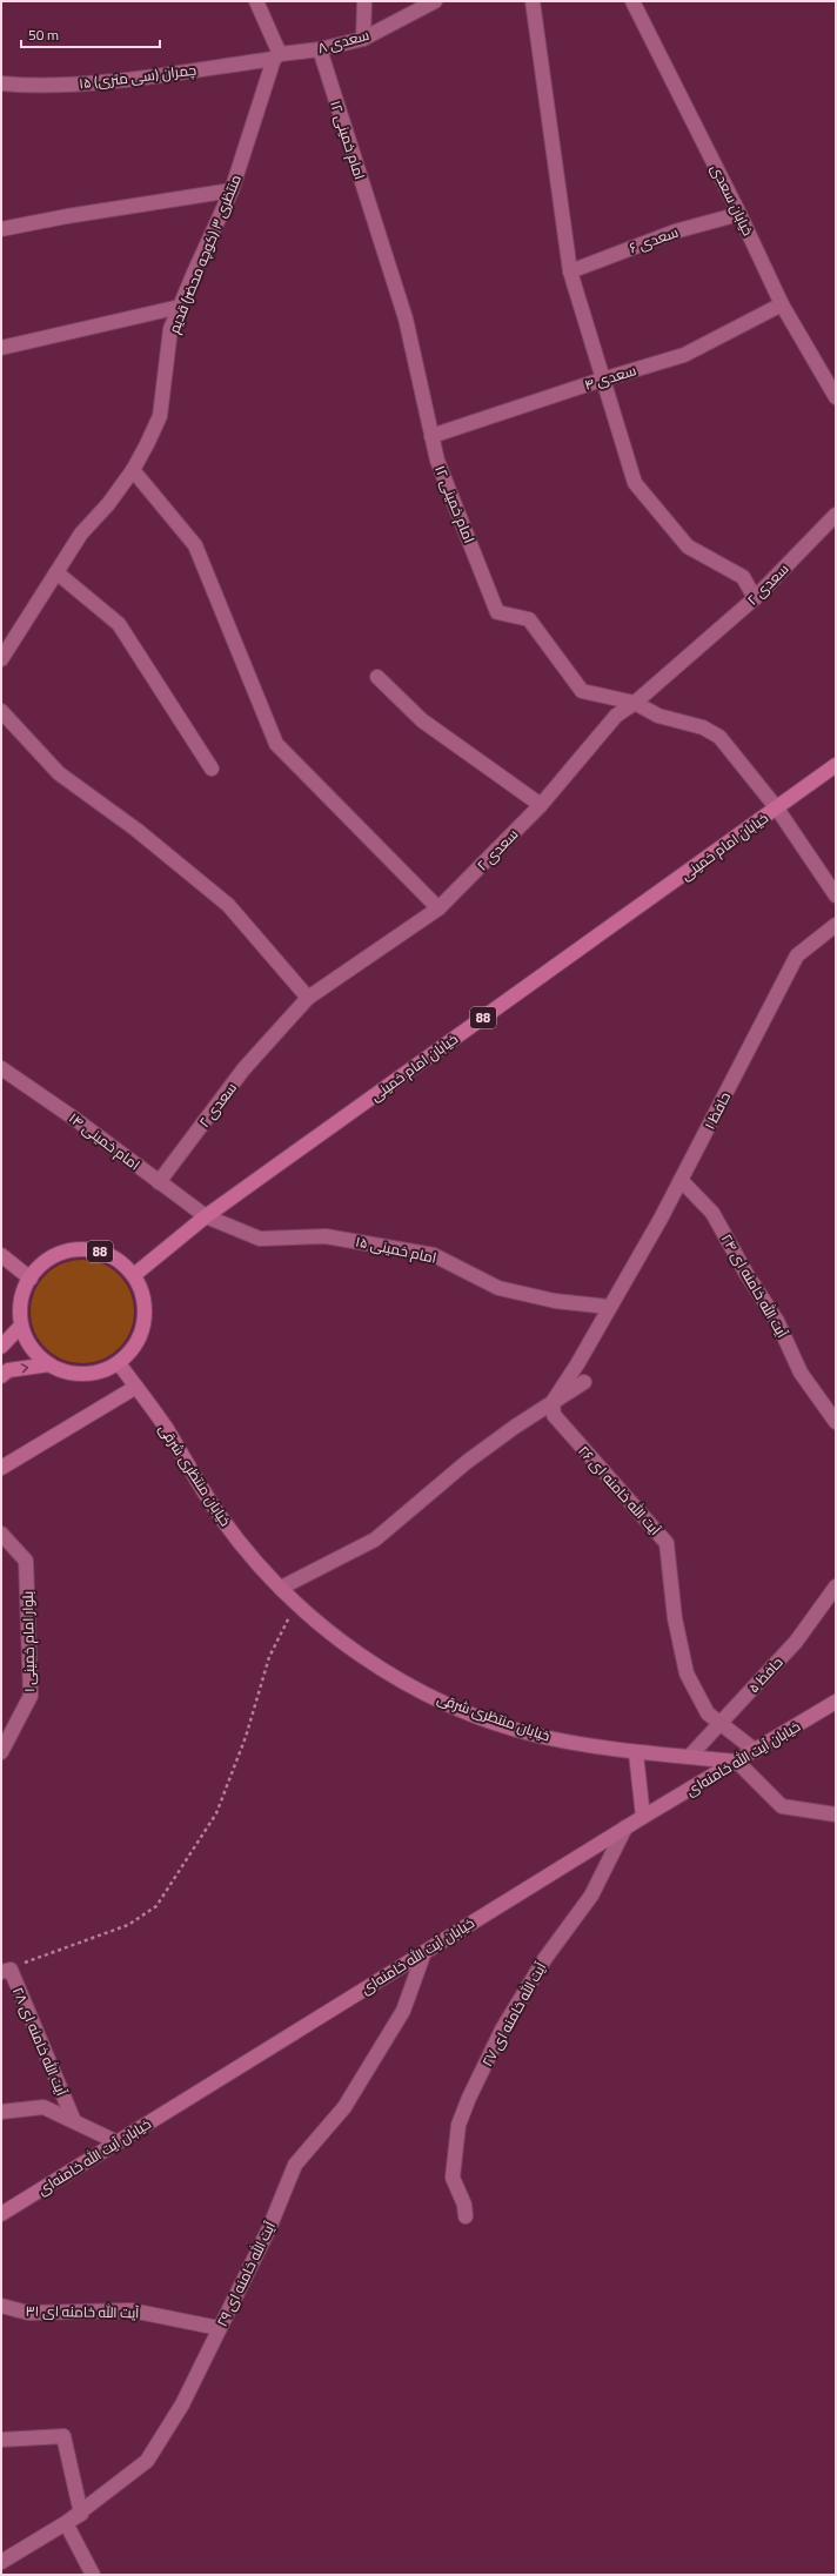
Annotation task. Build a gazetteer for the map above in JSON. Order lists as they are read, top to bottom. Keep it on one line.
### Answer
{"streets":{"main road":["خیابان امام خمینی","88","خیابان منتظری شرقی","خیابان آیت الله خامنه‌ای"],"street":["سعدی ۸","چمران (سی متری) ۱۵","امام خمینی ۱۲","خیابان سعدی","سعدی ۶","منتظری ۳ (کوچه محضر) قدیم","سعدی ۴","سعدی ۲","حافظ ۱","امام خمینی ۱۴","امام خمینی ۱۵","آیت الله خامنه ای ۲۴","آیت الله خامنه ای ۲۶","بلوار امام خمینی ۱","حافظ ۵","آیت الله خامنه ای ۲۷","آیت الله خامنه ای ۲۸","آیت الله خامنه ای ۲۹","آیت الله خامنه ای ۳۱"]},"crossings":[["سعدی ۸","چمران (سی متری) ۱۵"],["سعدی ۸","امام خمینی ۱۲"],["سعدی ۸","منتظری ۳ (کوچه محضر) قدیم"],["چمران (سی متری) ۱۵","منتظری ۳ (کوچه محضر) قدیم"],["امام خمینی ۱۲","سعدی ۴"],["امام خمینی ۱۲","سعدی ۲"],["امام خمینی ۱۲","خیابان امام خمینی"],["خیابان سعدی","سعدی ۶"],["خیابان سعدی","سعدی ۴"],["سعدی ۲","امام خمینی ۱۴"],["خیابان امام خمینی","88"],["خیابان امام خمینی","امام خمینی ۱۴"],["خیابان امام خمینی","امام خمینی ۱۵"],["خیابان امام خمینی","خیابان منتظری شرقی"],["88","خیابان منتظری شرقی"],["حافظ ۱","امام خمینی ۱۵"],["حافظ ۱","آیت الله خامنه ای ۲۴"],["امام خمینی ۱۴","امام خمینی ۱۵"],["خیابان منتظری شرقی","حافظ ۵"],["خیابان منتظری شرقی","خیابان آیت الله خامنه‌ای"],["آیت الله خامنه ای ۲۶","خیابان آیت الله خامنه‌ای"],["خیابان آیت الله خامنه‌ای","آیت الله خامنه ای ۲۷"],["خیابان آیت الله خامنه‌ای","آیت الله خامنه ای ۲۸"],["خیابان آیت الله خامنه‌ای","آیت الله خامنه ای ۲۹"],["آیت الله خامنه ای ۲۹","آیت الله خامنه ای ۳۱"]],"scale_bar":"50 m"}
